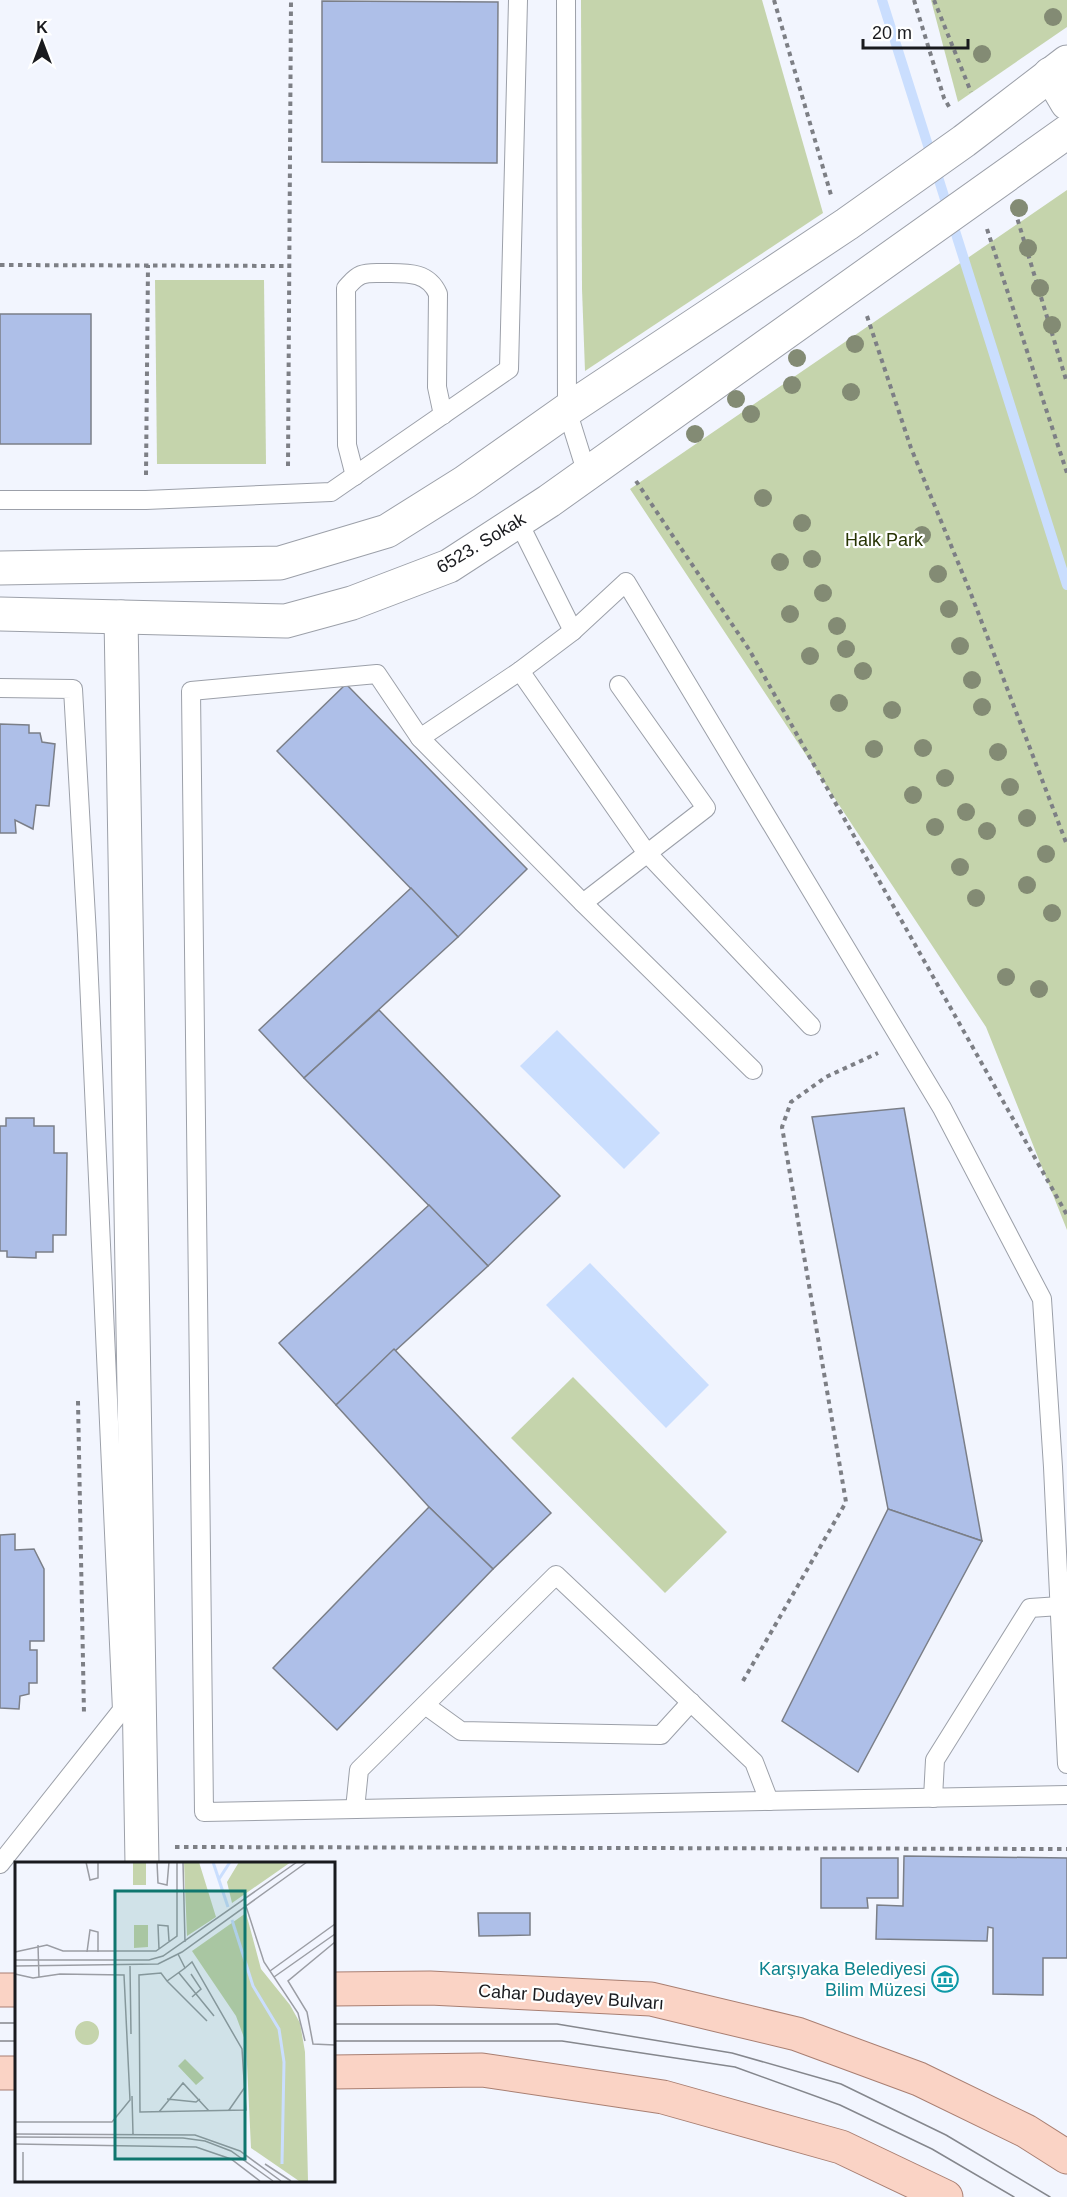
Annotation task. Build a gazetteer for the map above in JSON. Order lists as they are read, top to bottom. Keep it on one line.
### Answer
{"streets":{"main road":["Cahar Dudayev Bulvarı"],"street":["6523. Sokak"]},"parks":["Halk Park"],"places":{"museum":["Karşıyaka Belediyesi Bilim Müzesi"]},"scale_bar":"20 m","north":"top"}
